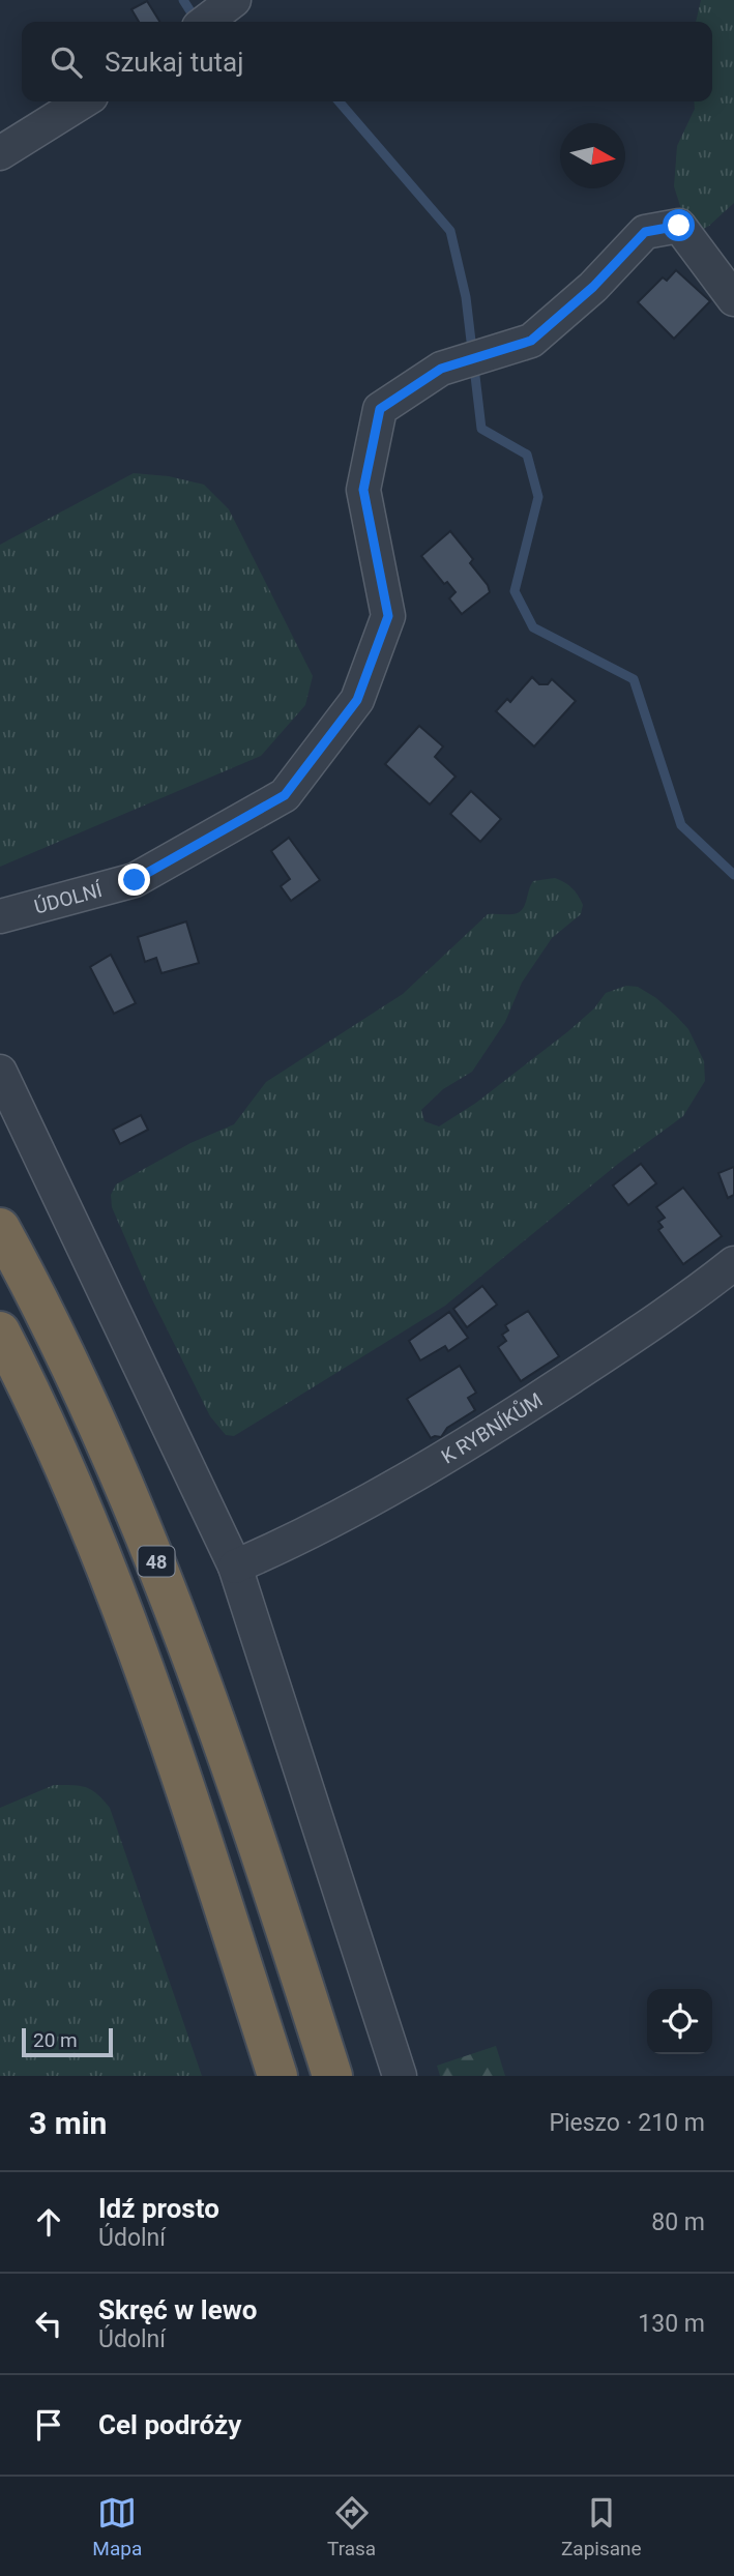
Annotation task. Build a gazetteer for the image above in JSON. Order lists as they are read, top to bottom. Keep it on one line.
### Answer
{"streets":{"highway":["48"],"street":["ÚDOLNÍ","K RYBNÍKŮM"]},"scale_bar":"20 m","north":"right","page":{"search":"Szukaj tutaj","scale":"20 m","heading":["3 min","Pieszo · 210 m"],"list":[["Idź prosto","Údolní","80 m"],["Skręć w lewo","Údolní","130 m"],"Cel podróży"],"nav":["Mapa","Trasa","Zapisane"]}}
